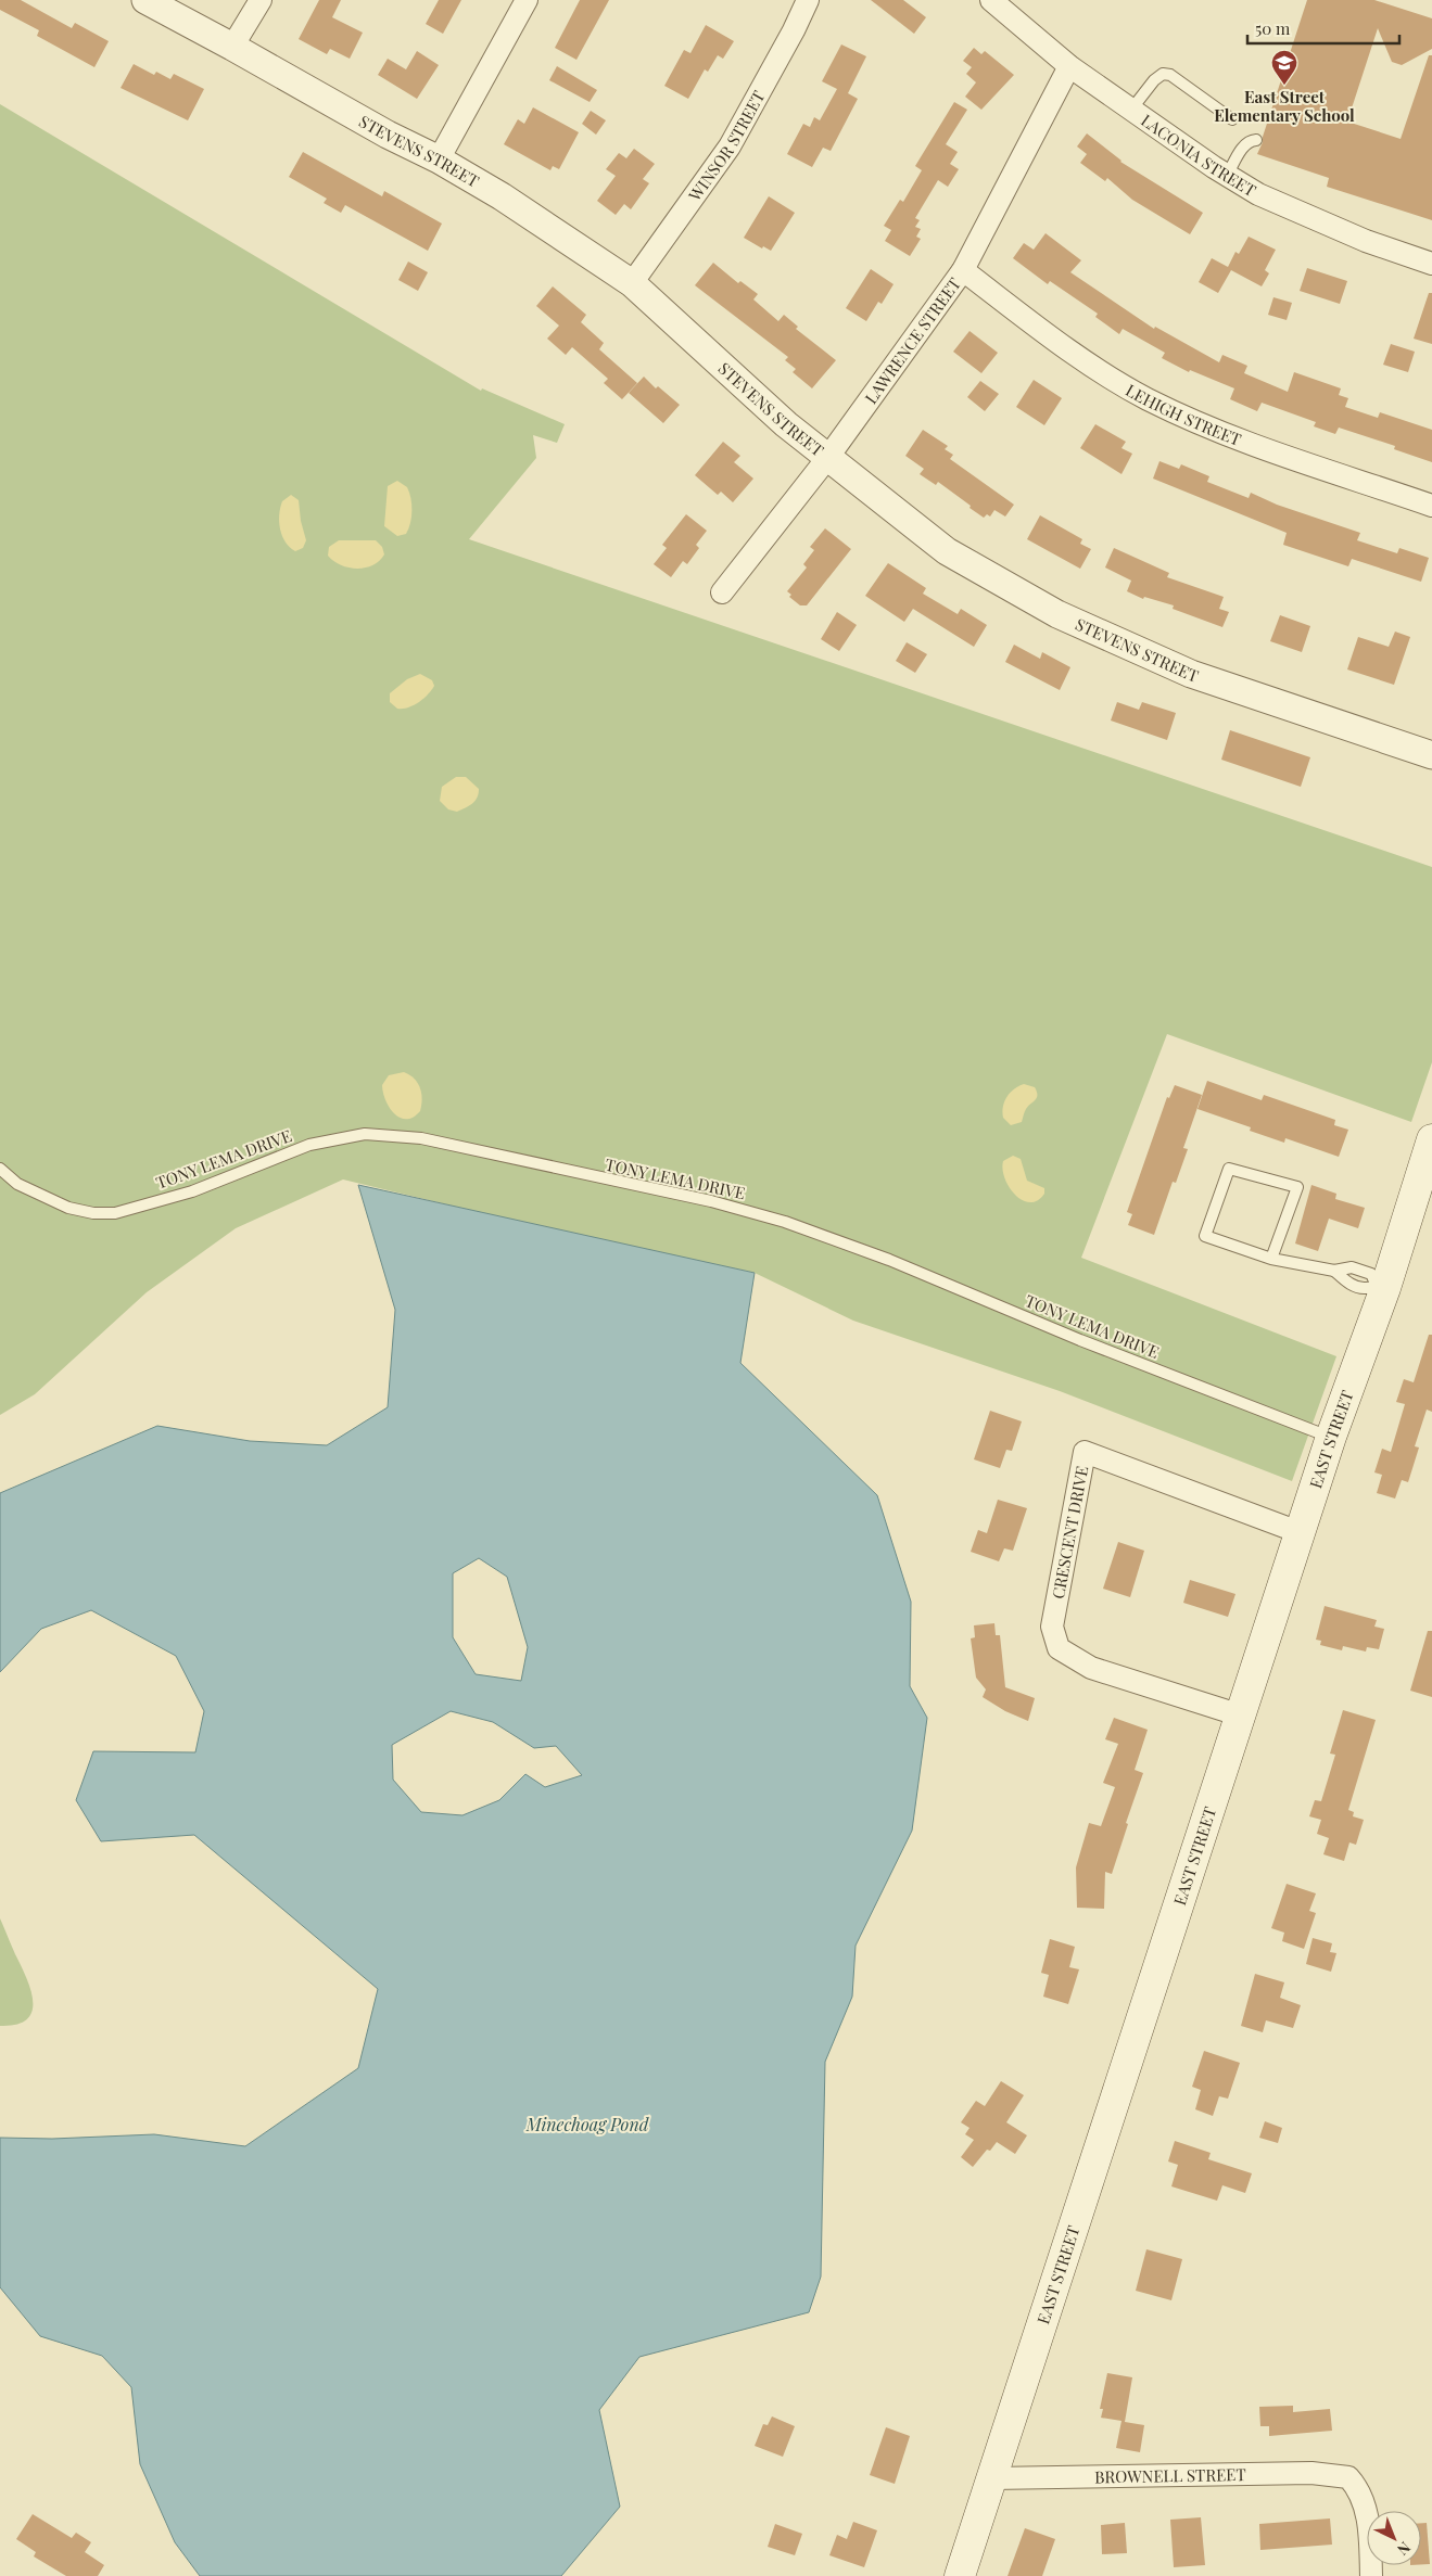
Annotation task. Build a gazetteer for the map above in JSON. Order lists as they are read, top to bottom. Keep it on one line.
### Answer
{"streets":{"main road":["EAST STREET"],"street":["WINSOR STREET","STEVENS STREET","LACONIA STREET","LAWRENCE STREET","LEHIGH STREET","CRESCENT DRIVE","BROWNELL STREET"],"lane":["TONY LEMA DRIVE"]},"crossings":[["WINSOR STREET","STEVENS STREET"],["STEVENS STREET","LAWRENCE STREET"],["LACONIA STREET","LAWRENCE STREET"],["LAWRENCE STREET","LEHIGH STREET"],["TONY LEMA DRIVE","EAST STREET"],["EAST STREET","CRESCENT DRIVE"],["EAST STREET","BROWNELL STREET"]],"water":["Minechoag Pond"],"places":{"school or university":["East Street Elementary School"]},"scale_bar":"50 m","north":"bottom right"}
